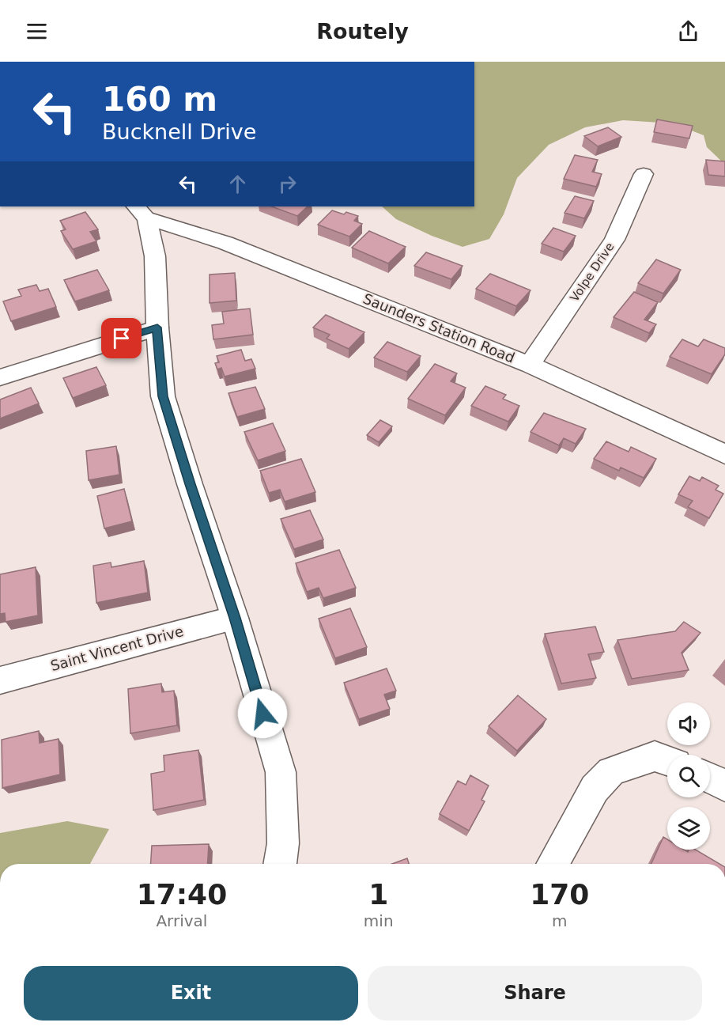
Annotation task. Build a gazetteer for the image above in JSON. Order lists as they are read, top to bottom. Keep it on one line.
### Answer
{"streets":{"street":["Volpe Drive","Saunders Station Road","Saint Vincent Drive"]},"crossings":[["Volpe Drive","Saunders Station Road"]],"page":{"header":"Routely","turn":["160 m","Bucknell Drive"],"eta":["17:40","Arrival","1","min","170","m"],"buttons":["Exit","Share"]}}
